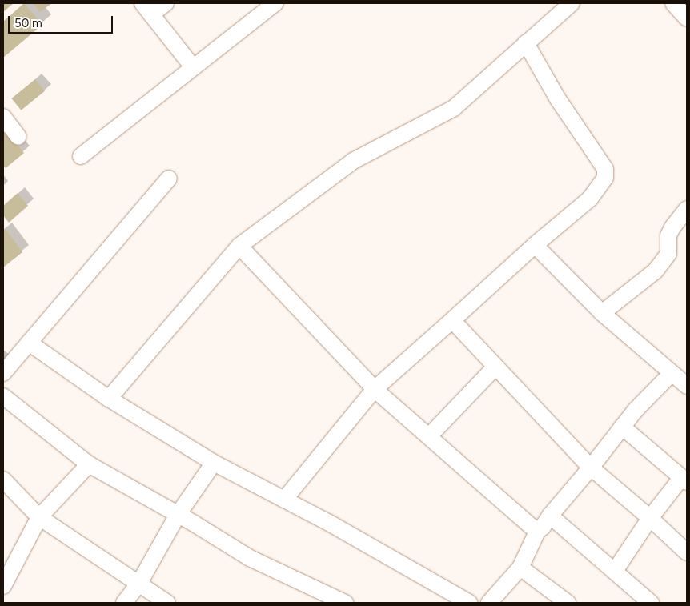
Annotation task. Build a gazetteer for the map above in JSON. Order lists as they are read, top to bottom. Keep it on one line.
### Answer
{"scale_bar":"50 m"}
